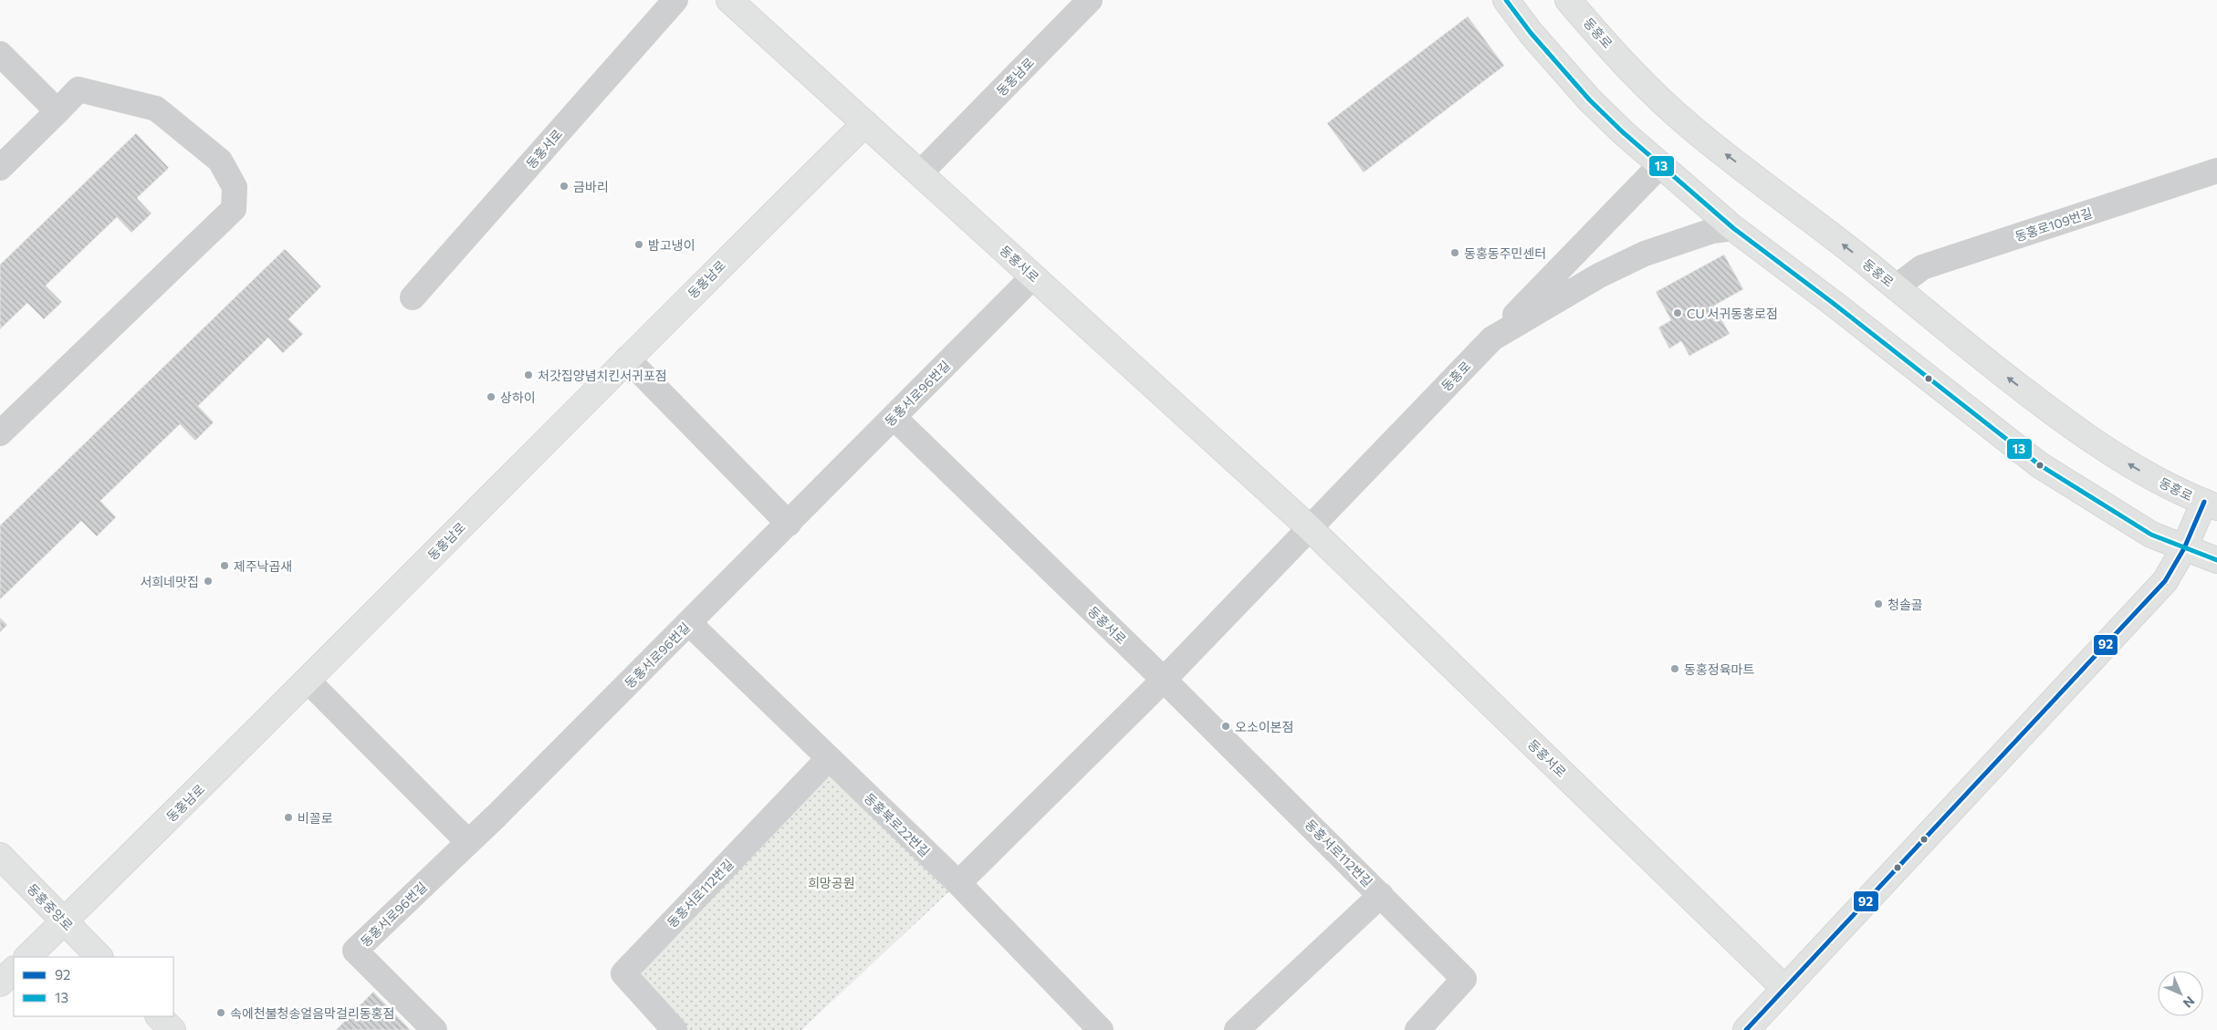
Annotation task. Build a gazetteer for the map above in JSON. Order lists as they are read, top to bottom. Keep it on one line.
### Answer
{"streets":{"street":["동홍로","동홍남로","동홍서로","동홍로109번길","동홍서로96번길","동홍북로22번길","동홍서로112번길","동홍중앙로"]},"crossings":[["동홍로","동홍서로"],["동홍로","동홍로109번길"],["동홍남로","동홍서로"],["동홍남로","동홍중앙로"],["동홍서로","동홍서로96번길"],["동홍서로","동홍서로112번길"],["동홍서로96번길","동홍북로22번길"],["동홍북로22번길","동홍서로112번길"]],"parks":["희망공원"],"places":["금바리","밤고냉이","동홍동주민센터","CU 서귀동홍로점","처갓집양념치킨서귀포점","상하이","제주낙곱새","서희네맛집","청솔골","동홍정육마트","오소이본점","비꼴로","속에천불청송얼음막걸리동홍점"],"lines":["transit line 13","transit line 92"],"legend":["92","13"],"north":"bottom right"}
